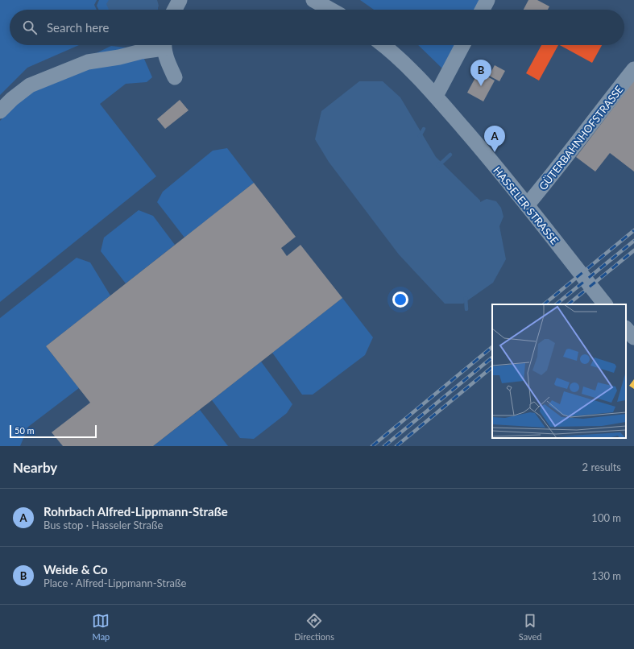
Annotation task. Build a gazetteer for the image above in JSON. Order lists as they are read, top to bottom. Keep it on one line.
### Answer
{"streets":{"street":["GÜTERBAHNHOFSTRASSE","HASSELER STRASSE"]},"crossings":[["GÜTERBAHNHOFSTRASSE","HASSELER STRASSE"]],"scale_bar":"50 m","page":{"search":"Search here","pins":["B","A"],"scale":"50 m","heading":["Nearby","2 results"],"list":[{"mark":"A","name":"Rohrbach Alfred-Lippmann-Straße","note":"Bus stop · Hasseler Straße","value":"100 m"},{"mark":"B","name":"Weide & Co","note":"Place · Alfred-Lippmann-Straße","value":"130 m"}],"nav":["Map","Directions","Saved"]}}
